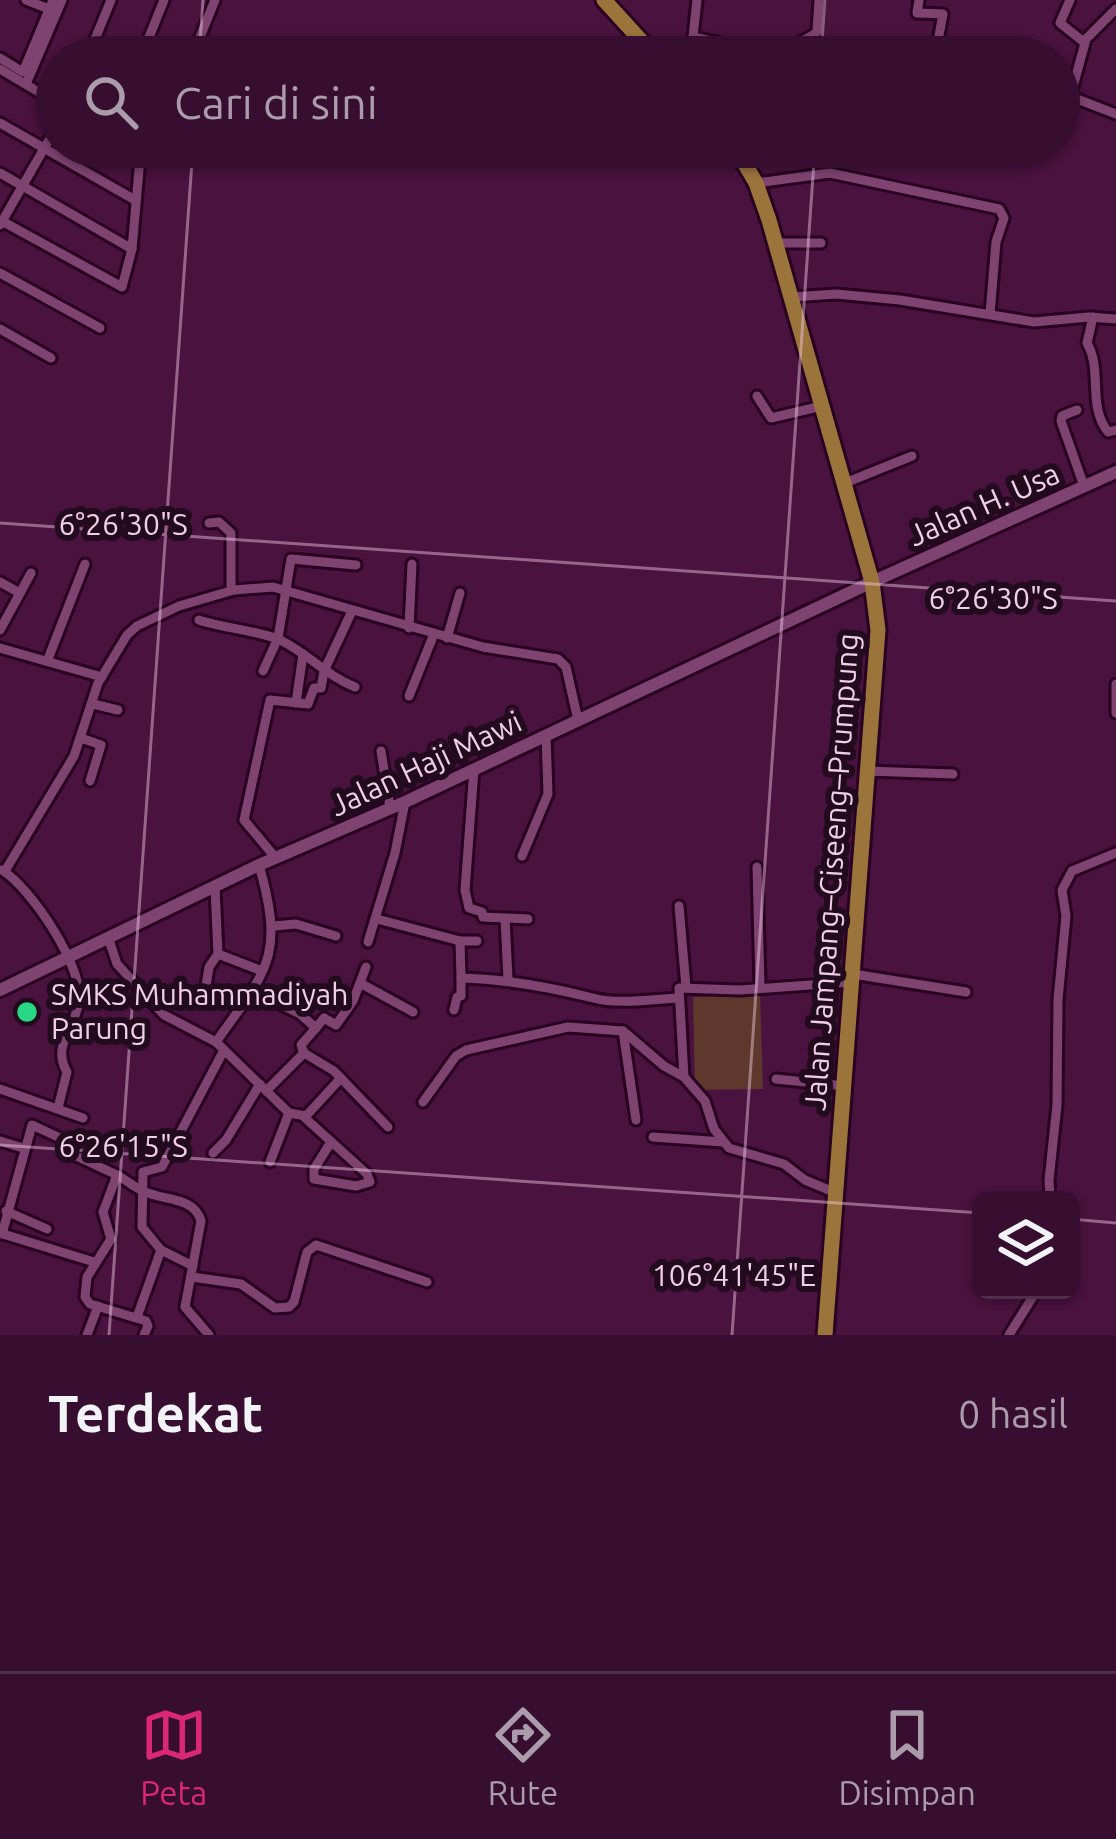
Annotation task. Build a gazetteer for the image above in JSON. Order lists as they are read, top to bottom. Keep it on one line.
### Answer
{"streets":{"main road":["Jalan Jampang–Ciseeng–Prumpung"],"street":["Jalan H. Usa","Jalan Haji Mawi"]},"crossings":[["Jalan H. Usa","Jalan Haji Mawi"],["Jalan H. Usa","Jalan Jampang–Ciseeng–Prumpung"],["Jalan Haji Mawi","Jalan Jampang–Ciseeng–Prumpung"]],"places":["SMKS Muhammadiyah Parung"],"page":{"search":"Cari di sini","heading":["Terdekat","0 hasil"],"nav":["Peta","Rute","Disimpan"]},"coordinates":["6°26'30\"S","6°26'15\"S","106°41'45\"E"]}
